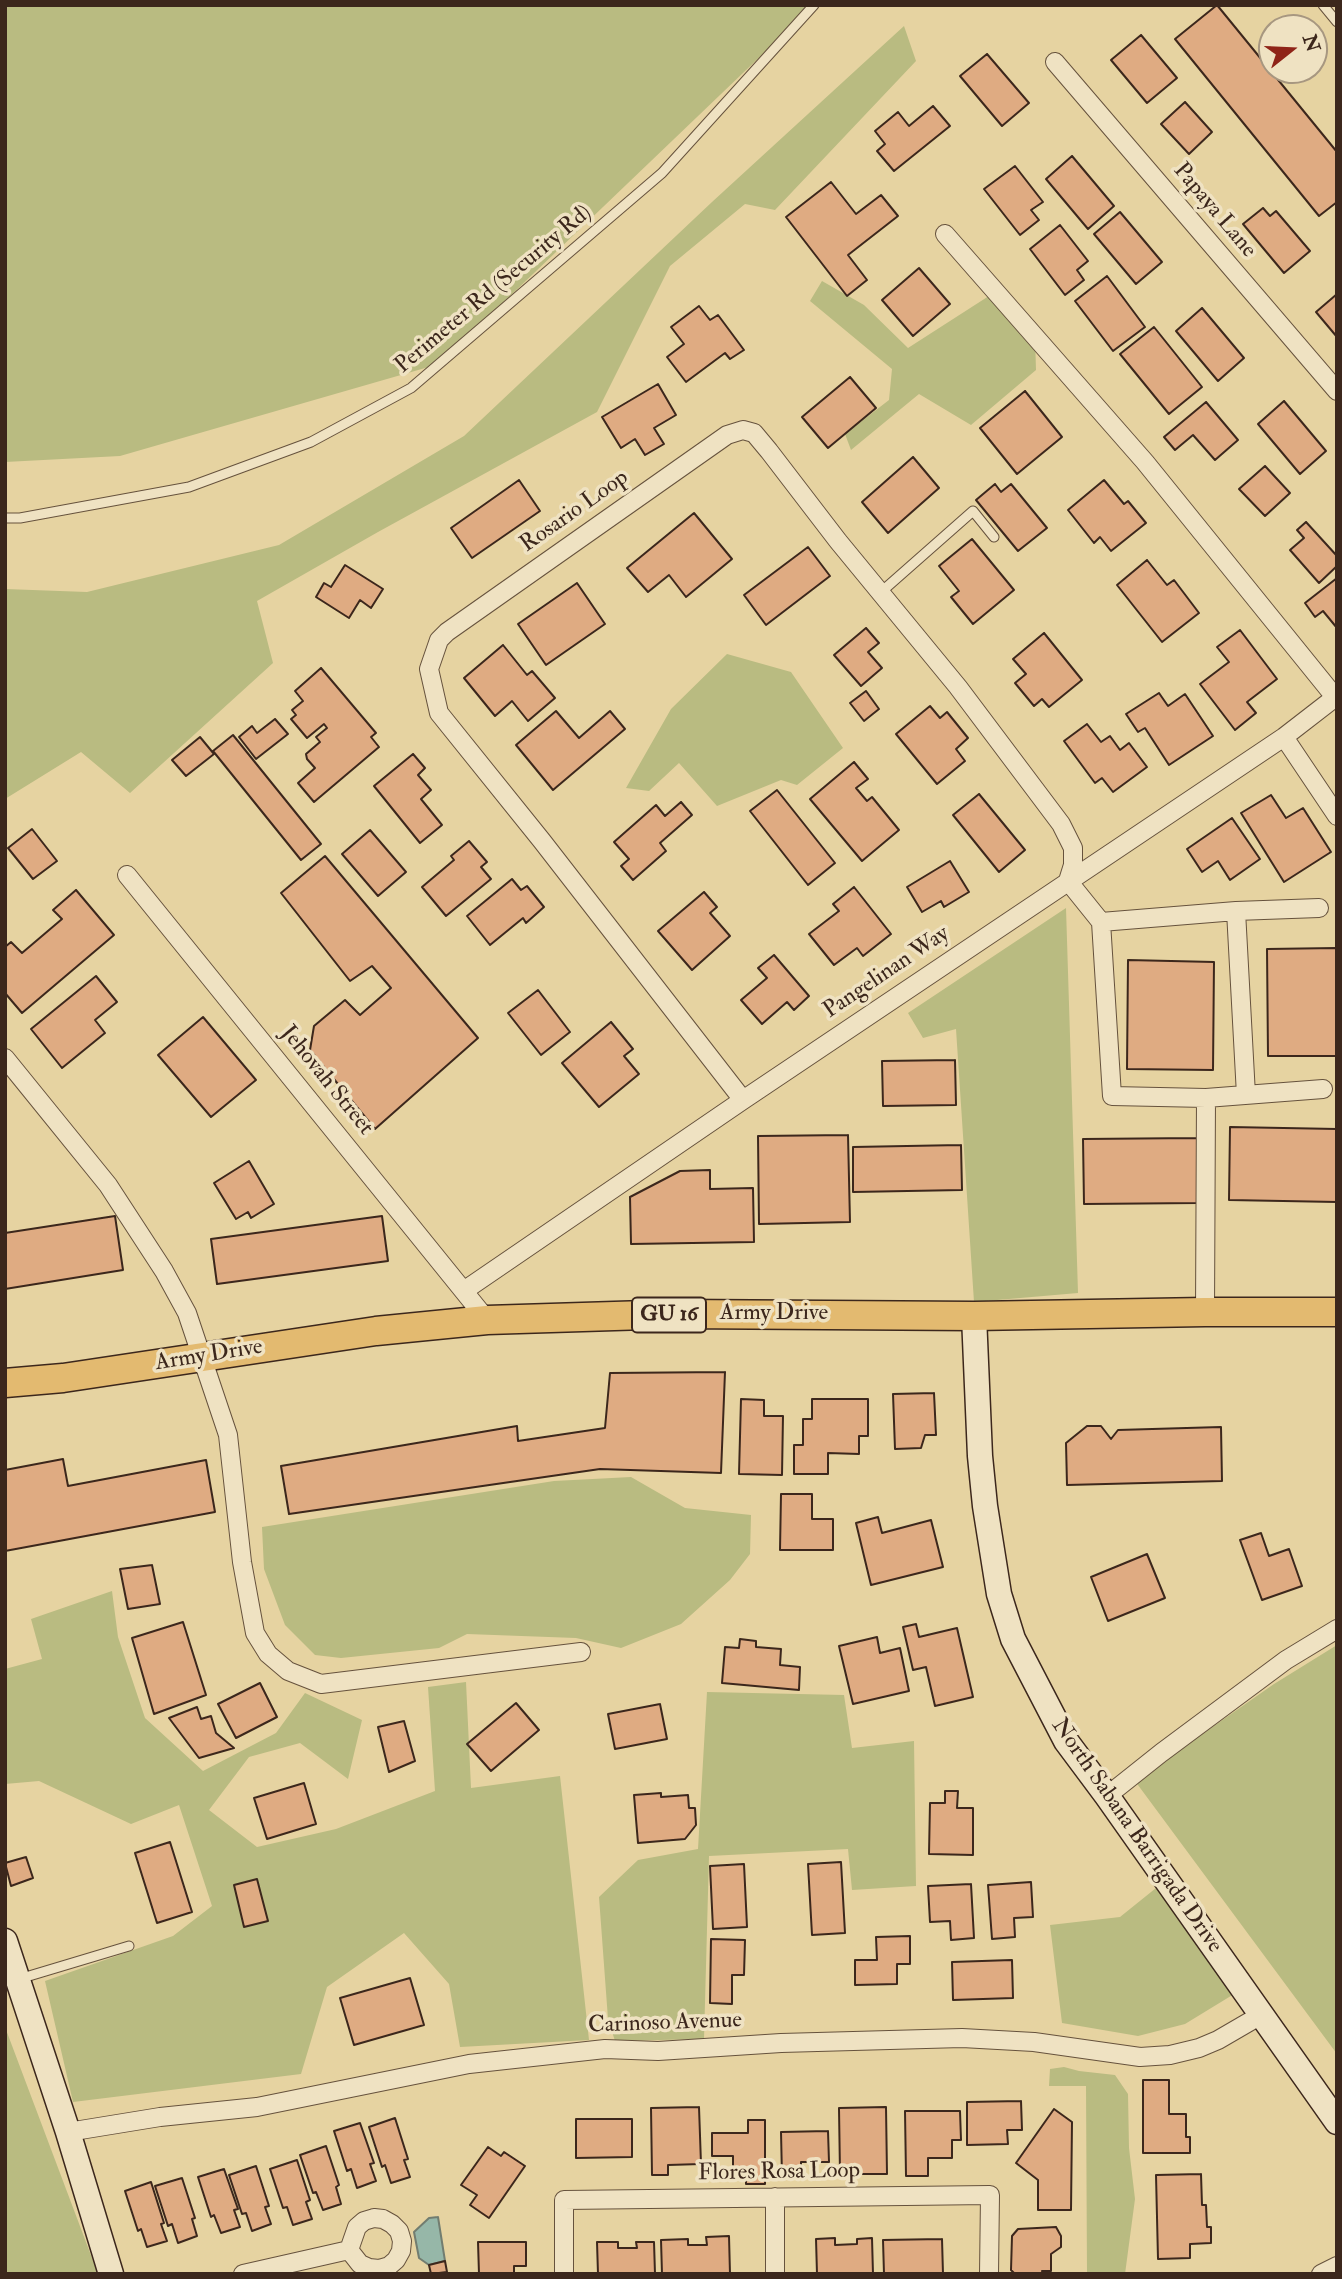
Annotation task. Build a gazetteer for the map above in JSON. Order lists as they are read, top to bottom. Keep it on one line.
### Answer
{"streets":{"main road":["Army Drive","GU 16","North Sabana Barrigada Drive"],"street":["Papaya Lane","Rosario Loop","Pangelinan Way","Jehovah Street","Carinoso Avenue","Flores Rosa Loop"],"lane":["Perimeter Rd (Security Rd)"]},"crossings":[["Rosario Loop","Pangelinan Way"],["Pangelinan Way","Jehovah Street"],["Jehovah Street","Army Drive"],["Army Drive","North Sabana Barrigada Drive"],["North Sabana Barrigada Drive","Carinoso Avenue"]],"north":"right"}
